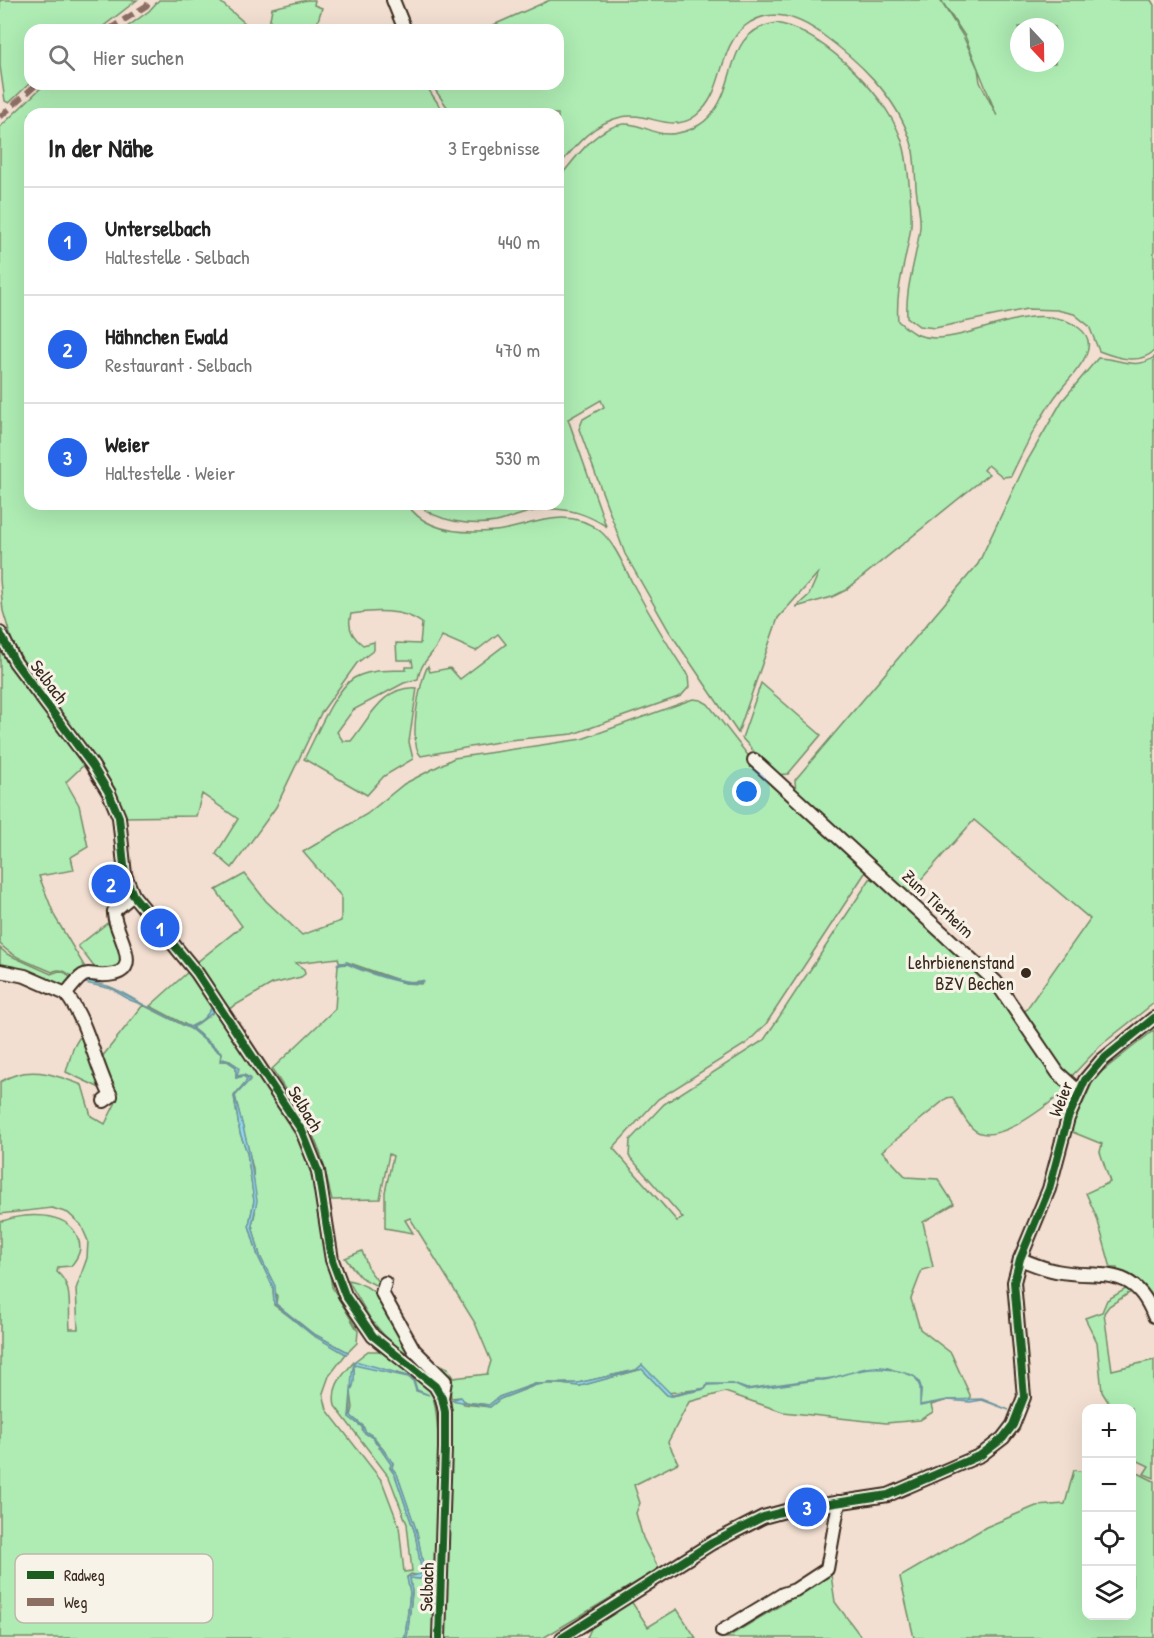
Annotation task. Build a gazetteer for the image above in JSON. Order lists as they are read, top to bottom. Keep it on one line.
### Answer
{"streets":{"street":["Selbach","Zum Tierheim","Weier"]},"crossings":[["Zum Tierheim","Weier"]],"places":["Lehrbienenstand BZV Bechen"],"legend":["Radweg","Weg"],"north":"bottom","page":{"search":"Hier suchen","heading":["In der Nähe","3 Ergebnisse"],"list":[{"mark":"1","name":"Unterselbach","note":"Haltestelle · Selbach","value":"440 m"},{"mark":"2","name":"Hähnchen Ewald","note":"Restaurant · Selbach","value":"470 m"},{"mark":"3","name":"Weier","note":"Haltestelle · Weier","value":"530 m"}],"pins":["2","1","3"],"map_buttons":["+","−"]}}
